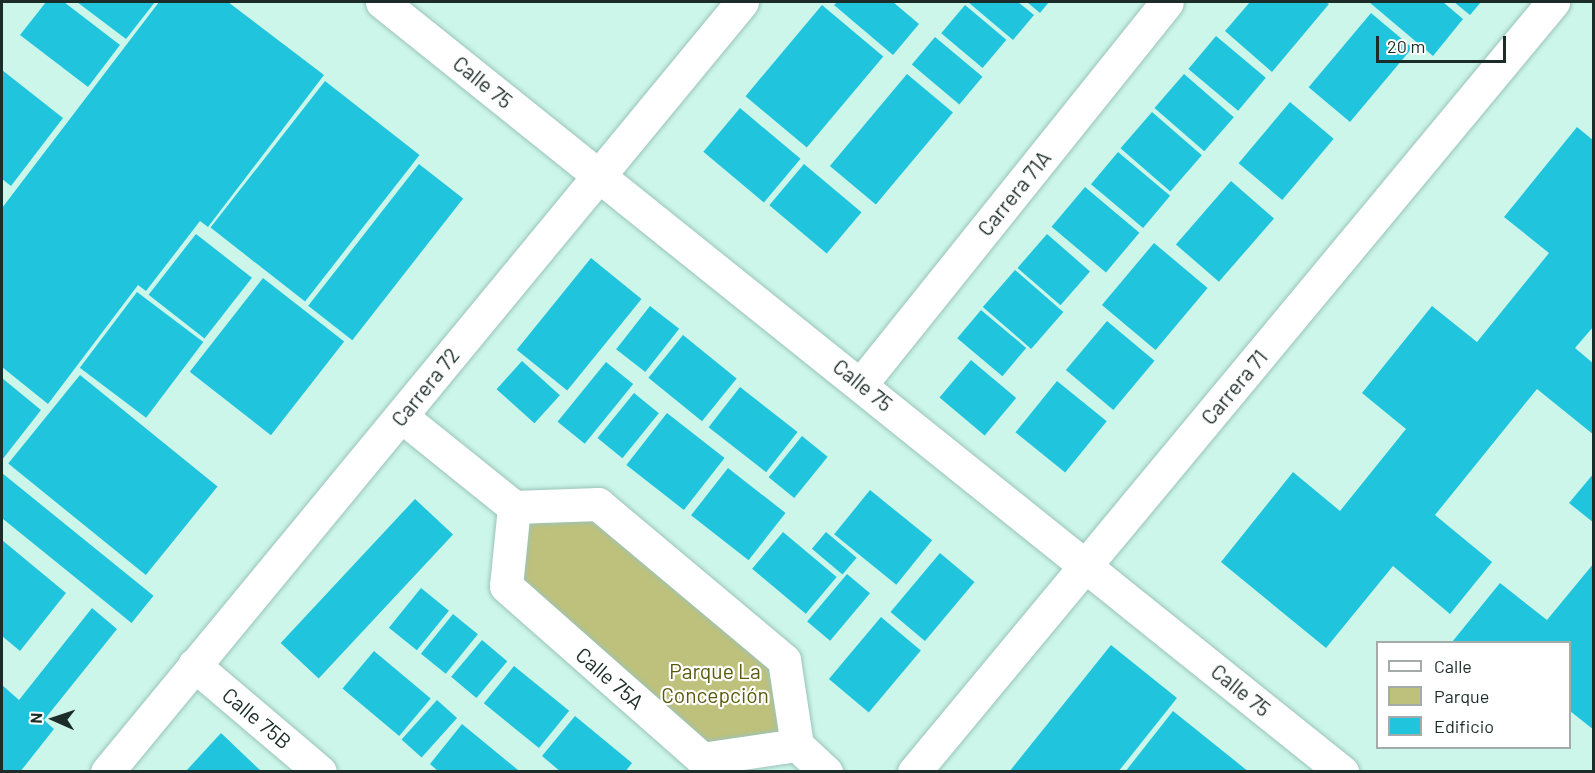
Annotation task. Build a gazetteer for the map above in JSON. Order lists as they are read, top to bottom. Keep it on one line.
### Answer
{"streets":{"street":["Calle 75","Carrera 71A","Carrera 72","Carrera 71","Calle 75A","Calle 75B"]},"crossings":[["Calle 75","Carrera 71A"],["Calle 75","Carrera 72"],["Calle 75","Carrera 71"],["Carrera 72","Calle 75B"]],"parks":["Parque La Concepción"],"legend":["Calle","Parque","Edificio"],"scale_bar":"20 m","north":"left"}
